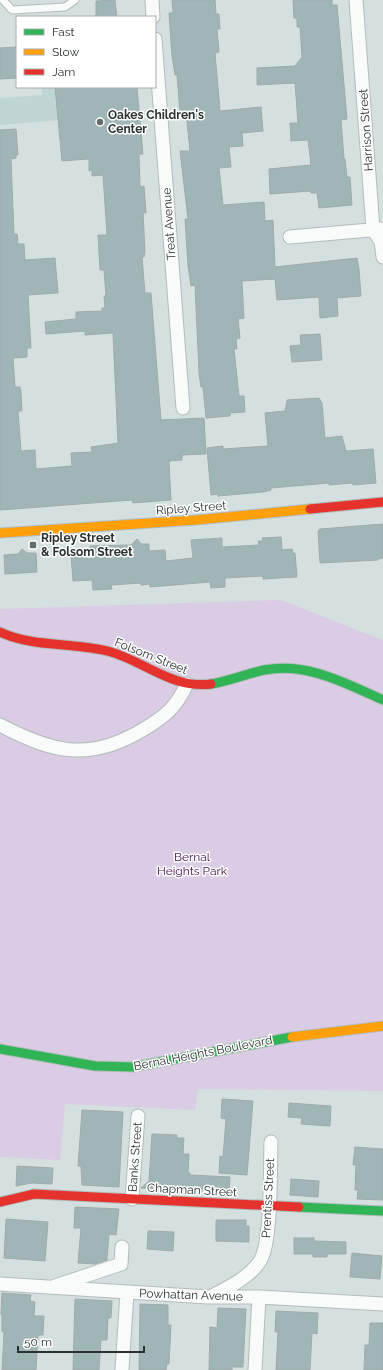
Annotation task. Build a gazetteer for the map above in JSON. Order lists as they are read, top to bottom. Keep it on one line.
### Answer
{"streets":{"street":["Harrison Street","Treat Avenue","Ripley Street","Folsom Street","Bernal Heights Boulevard","Banks Street","Chapman Street","Prentiss Street","Powhattan Avenue"]},"crossings":[["Banks Street","Chapman Street"],["Chapman Street","Prentiss Street"],["Prentiss Street","Powhattan Avenue"]],"parks":["Bernal Heights Park"],"places":{"other":["Oakes Children's Center"],"transit":["Ripley Street & Folsom Street"]},"legend":["Fast","Slow","Jam"],"scale_bar":"50 m"}
